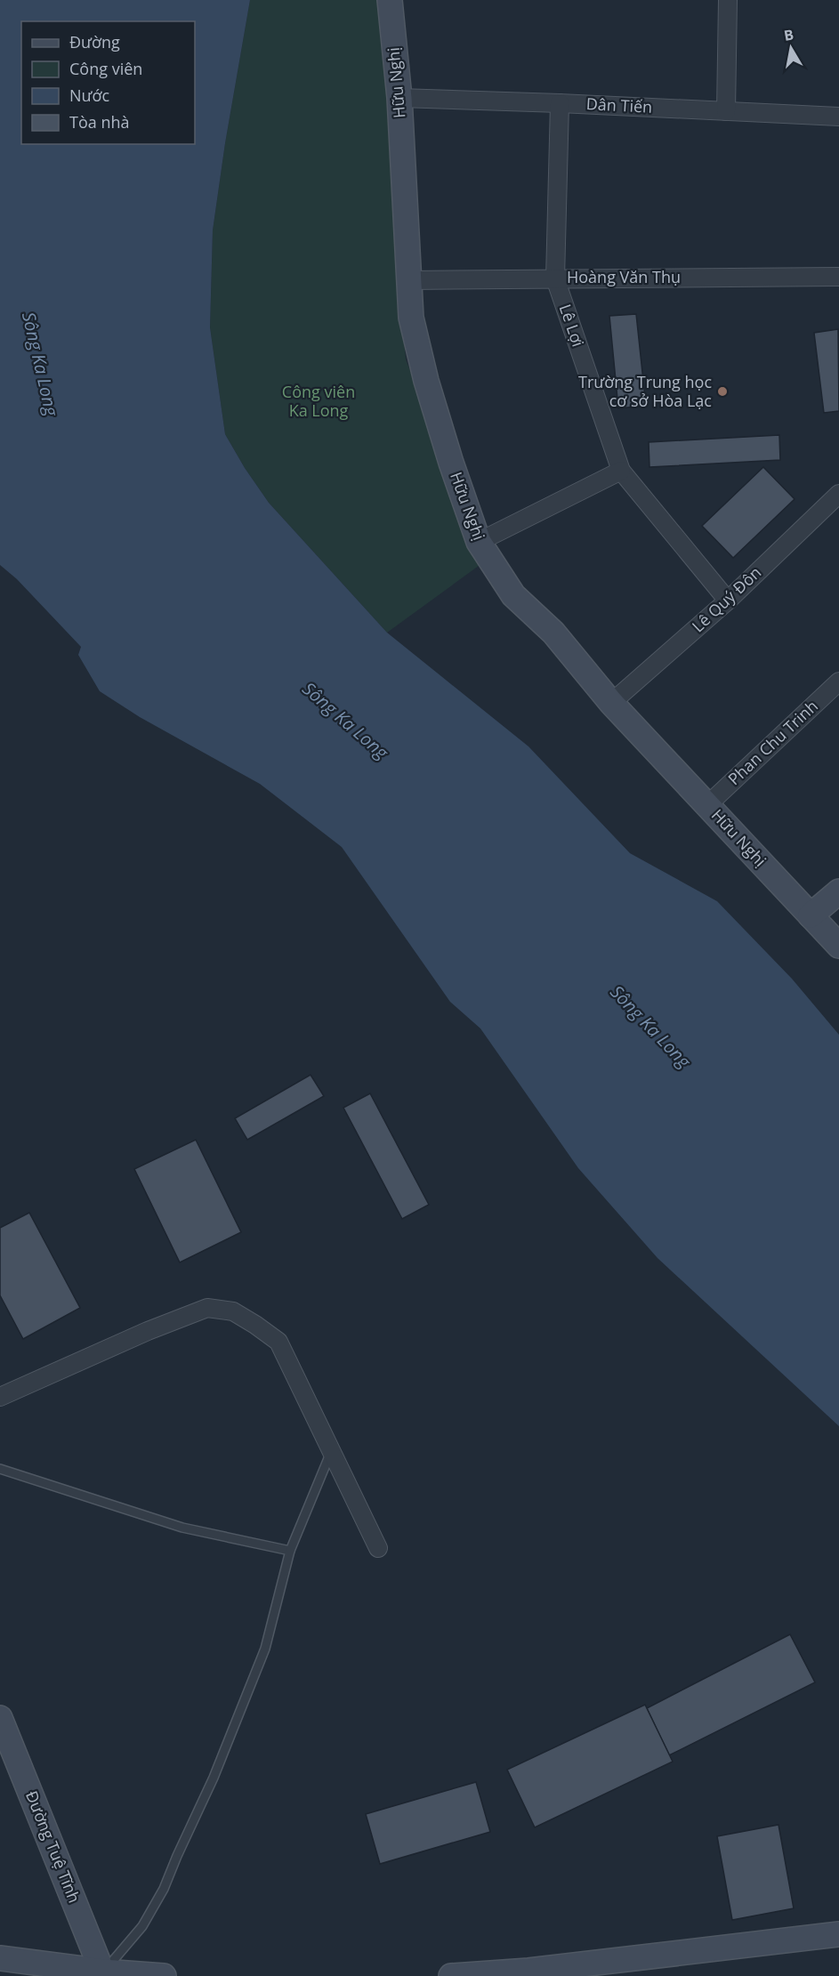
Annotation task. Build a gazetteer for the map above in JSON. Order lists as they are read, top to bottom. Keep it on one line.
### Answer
{"streets":{"street":["Hữu Nghị","Dân Tiến","Hoàng Văn Thụ","Lê Lợi","Lê Quý Đôn","Phan Chu Trinh","Đường Tuệ Tĩnh"]},"crossings":[["Hữu Nghị","Dân Tiến"],["Hữu Nghị","Hoàng Văn Thụ"],["Hữu Nghị","Lê Quý Đôn"],["Hữu Nghị","Phan Chu Trinh"],["Dân Tiến","Lê Lợi"],["Hoàng Văn Thụ","Lê Lợi"],["Lê Lợi","Lê Quý Đôn"]],"water":["Sông Ka Long"],"parks":["Công viên Ka Long"],"places":["Trường Trung học cơ sở Hòa Lạc"],"legend":["Đường","Công viên","Nước","Tòa nhà"],"north":"top"}
